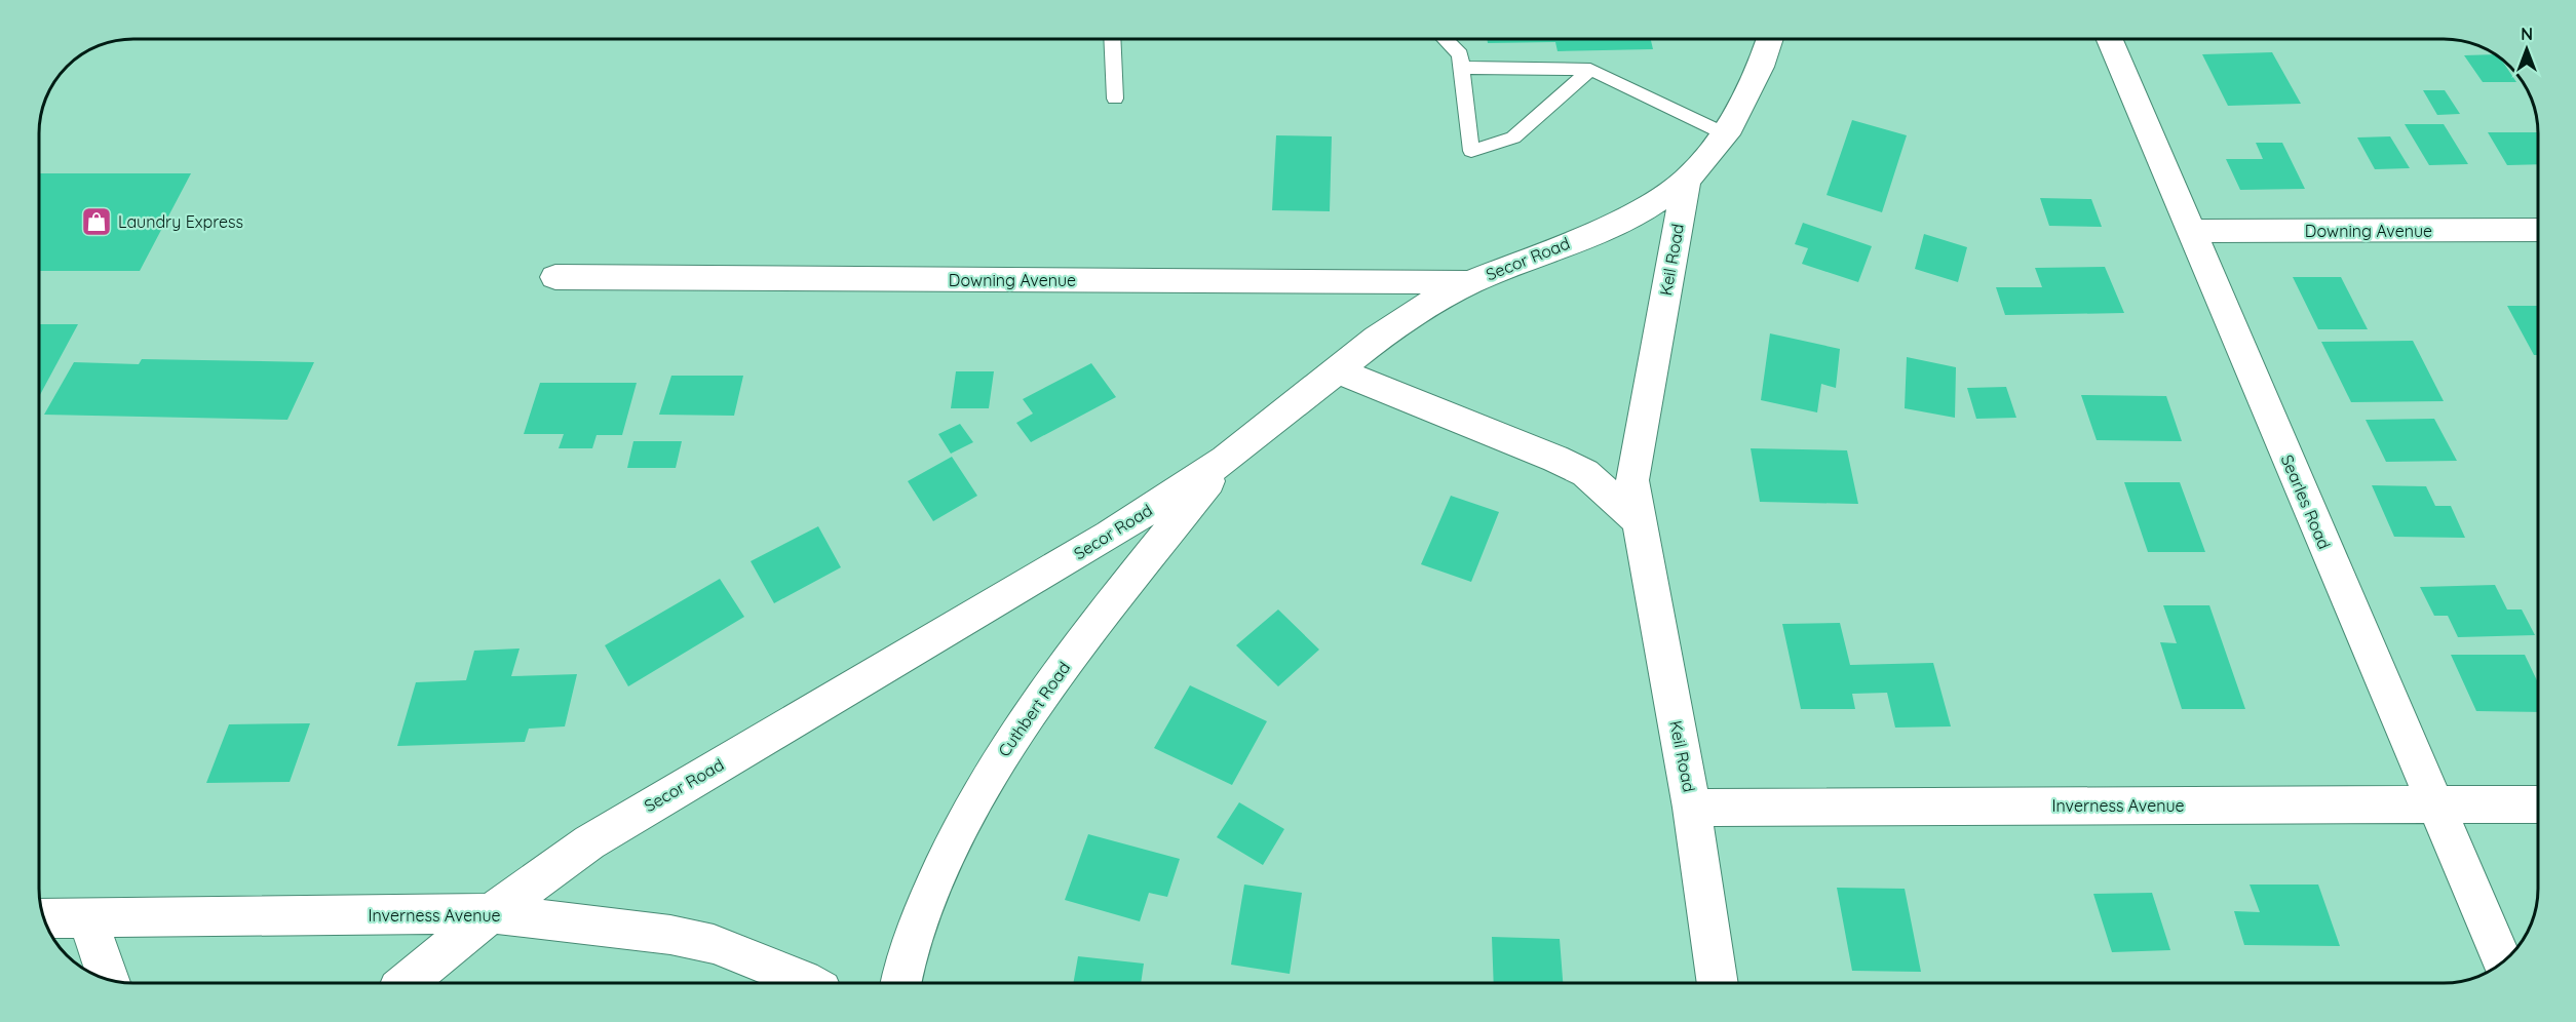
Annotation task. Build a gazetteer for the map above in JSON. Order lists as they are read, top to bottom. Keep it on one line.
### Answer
{"streets":{"street":["Downing Avenue","Secor Road","Keil Road","Searles Road","Cuthbert Road","Inverness Avenue"]},"crossings":[["Downing Avenue","Secor Road"],["Downing Avenue","Searles Road"],["Secor Road","Keil Road"],["Secor Road","Cuthbert Road"],["Secor Road","Inverness Avenue"],["Keil Road","Inverness Avenue"],["Searles Road","Inverness Avenue"]],"places":{"shop":["Laundry Express"]},"north":"top"}
